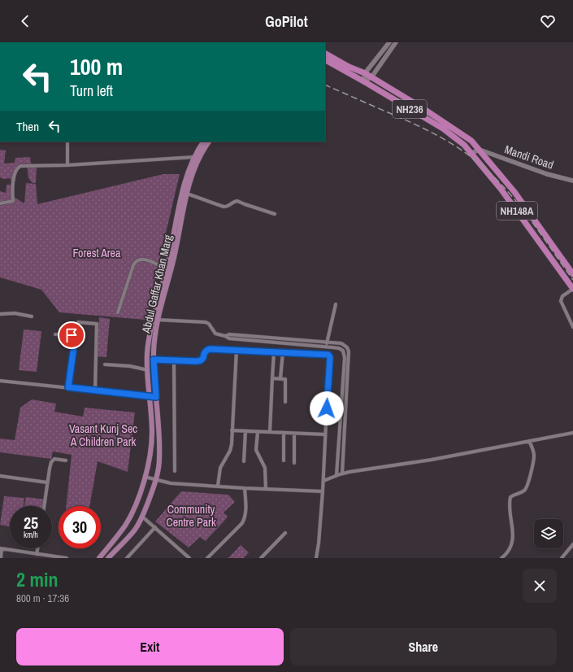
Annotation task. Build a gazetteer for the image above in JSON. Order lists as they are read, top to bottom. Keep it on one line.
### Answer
{"streets":{"highway":["NH236","NH148A"],"main road":["Abdul Gaffar Khan Marg"],"street":["Mandi Road"]},"crossings":[["NH236","NH148A"],["Mandi Road","NH148A"]],"parks":["Forest Area","Vasant Kunj Sec A Children Park","Community Centre Park"],"page":{"header":"GoPilot","turn":["100 m","Turn left"],"then":"Then","speed":"25 km/h","limit":"30","heading":["2 min","800 m · 17:36"],"buttons":["Exit","Share"]}}
